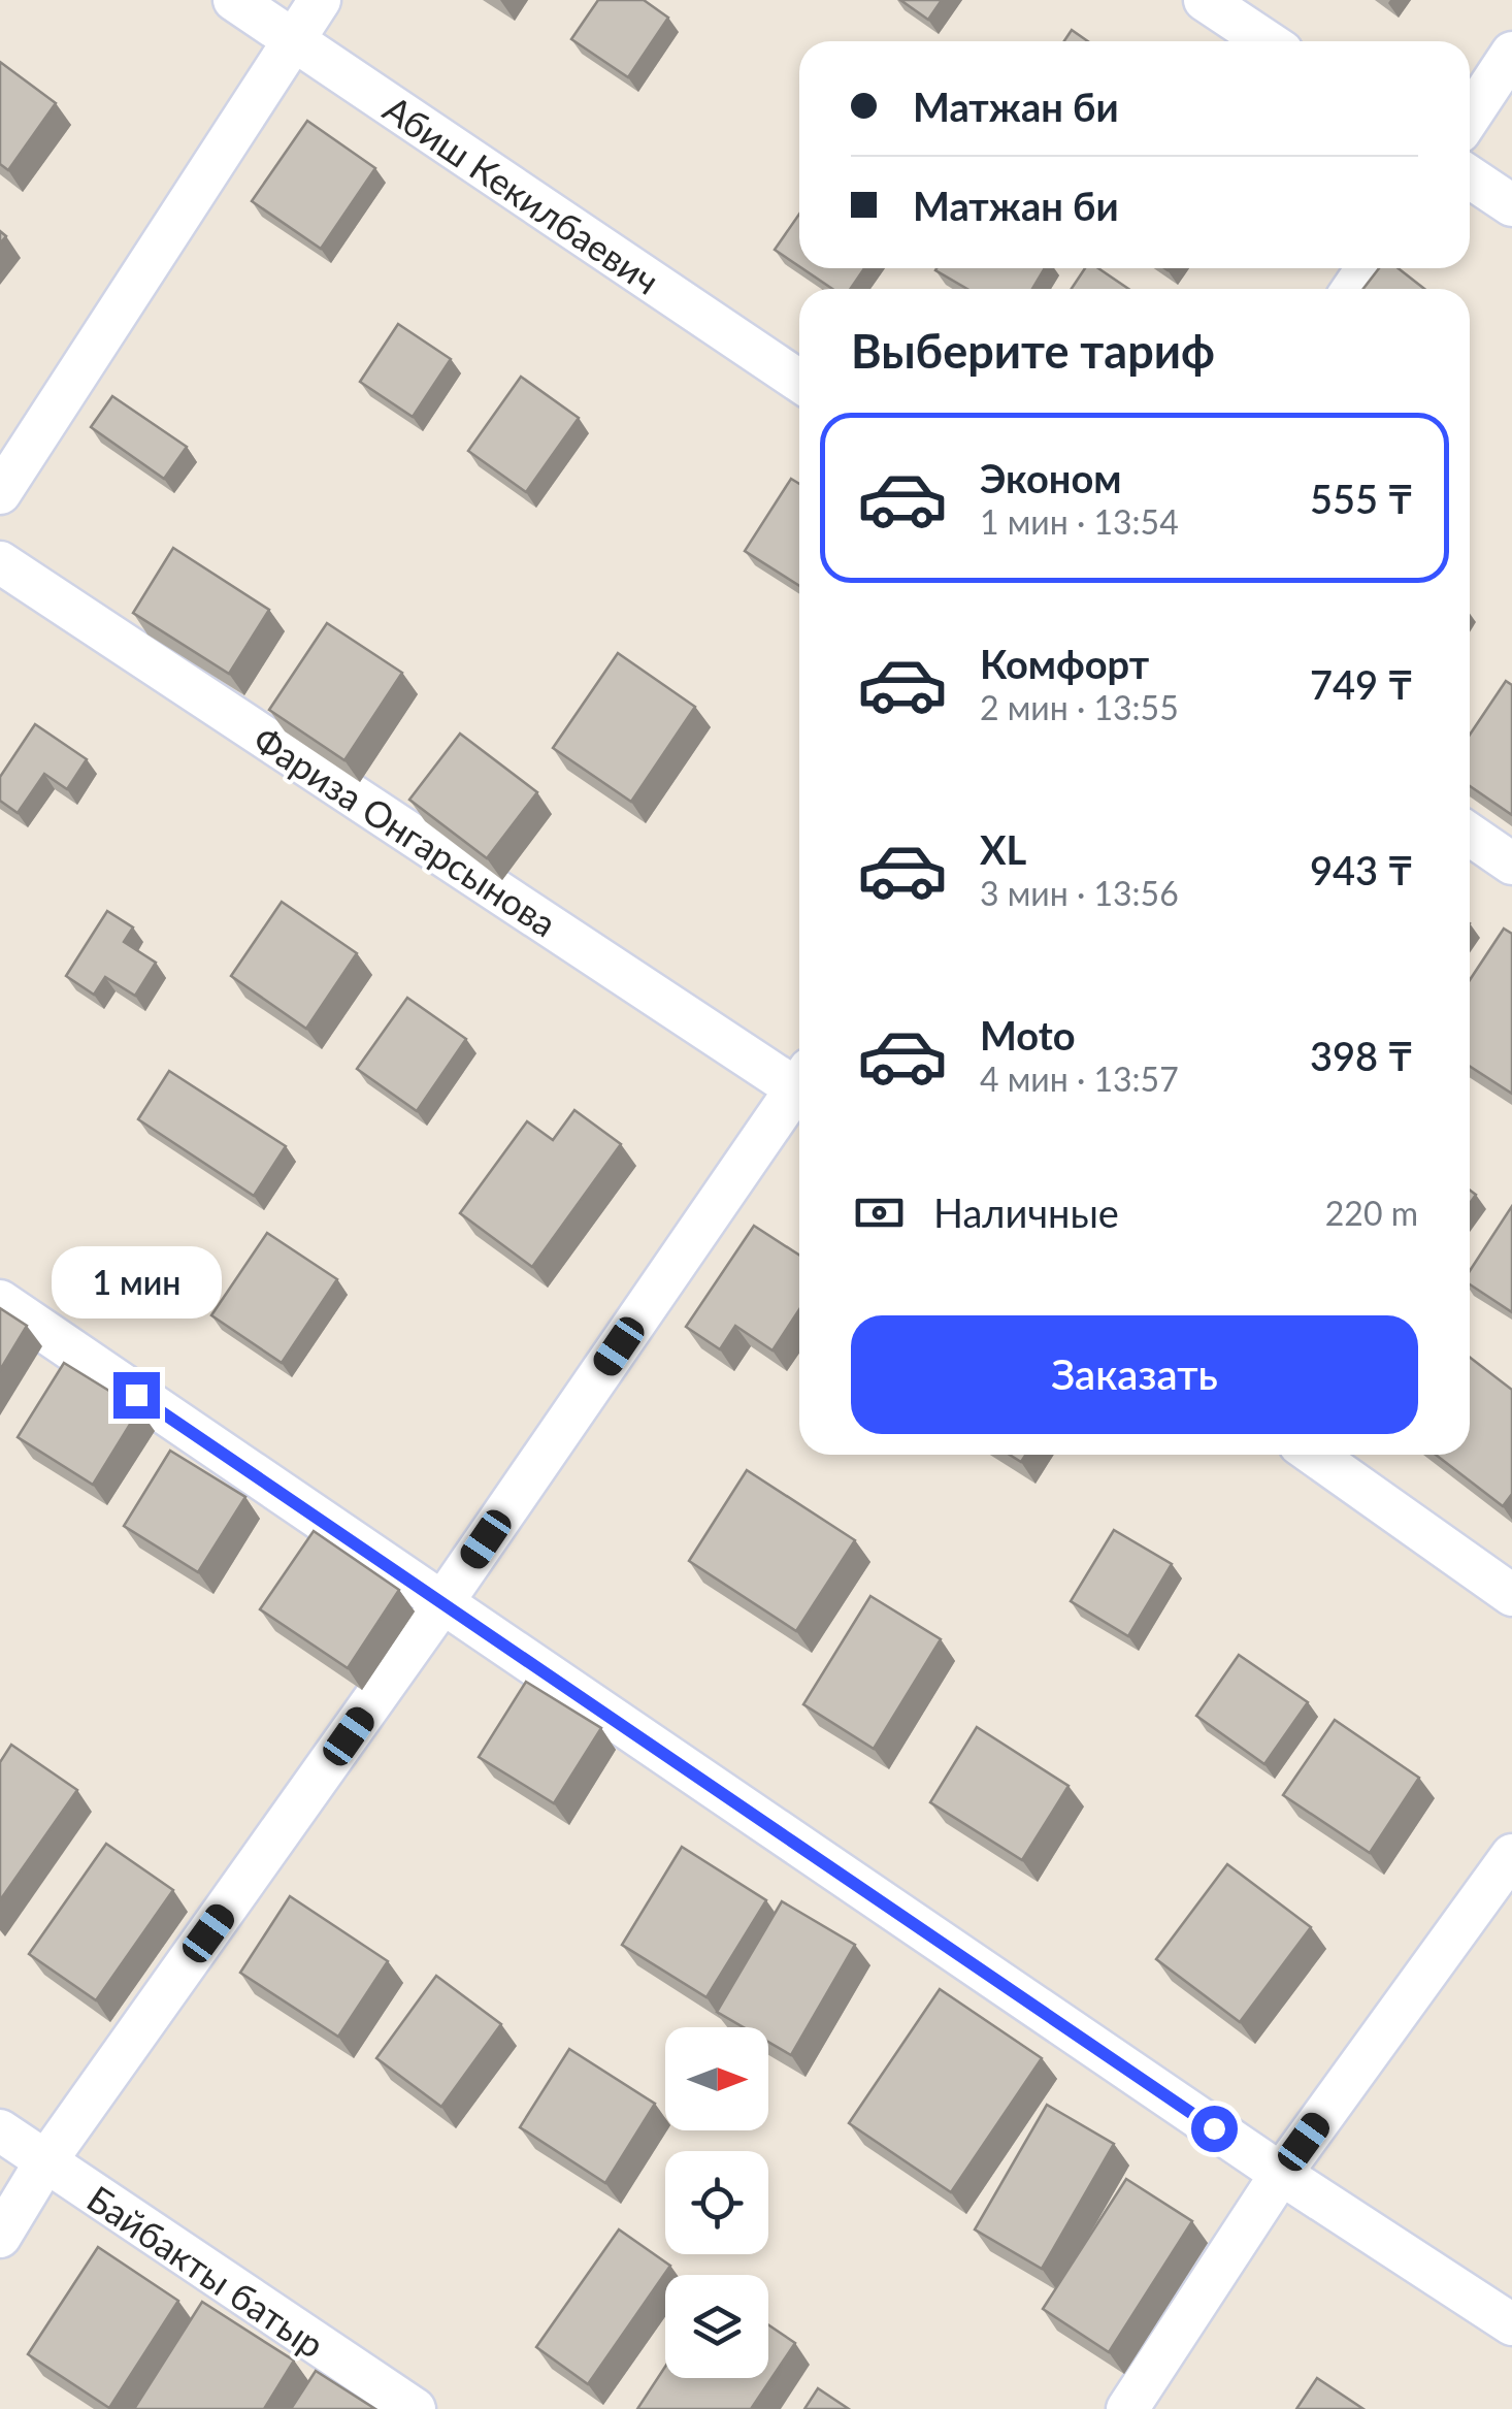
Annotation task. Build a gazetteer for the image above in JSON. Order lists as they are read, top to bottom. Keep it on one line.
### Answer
{"streets":{"street":["Абиш Кекилбаевич","Фариза Онгарсынова","Байбакты батыр"]},"north":"right","page":{"banner":["Матжан би","Матжан би"],"heading":"Выберите тариф","list":[{"name":"Эконом","note":"1 мин · 13:54","value":"555 ₸"},{"name":"Комфорт","note":"2 мин · 13:55","value":"749 ₸"},{"name":"XL","note":"3 мин · 13:56","value":"943 ₸"},{"name":"Moto","note":"4 мин · 13:57","value":"398 ₸"}],"pay":["Наличные","220 m"],"bubble":"1 мин","buttons":"Заказать"}}
